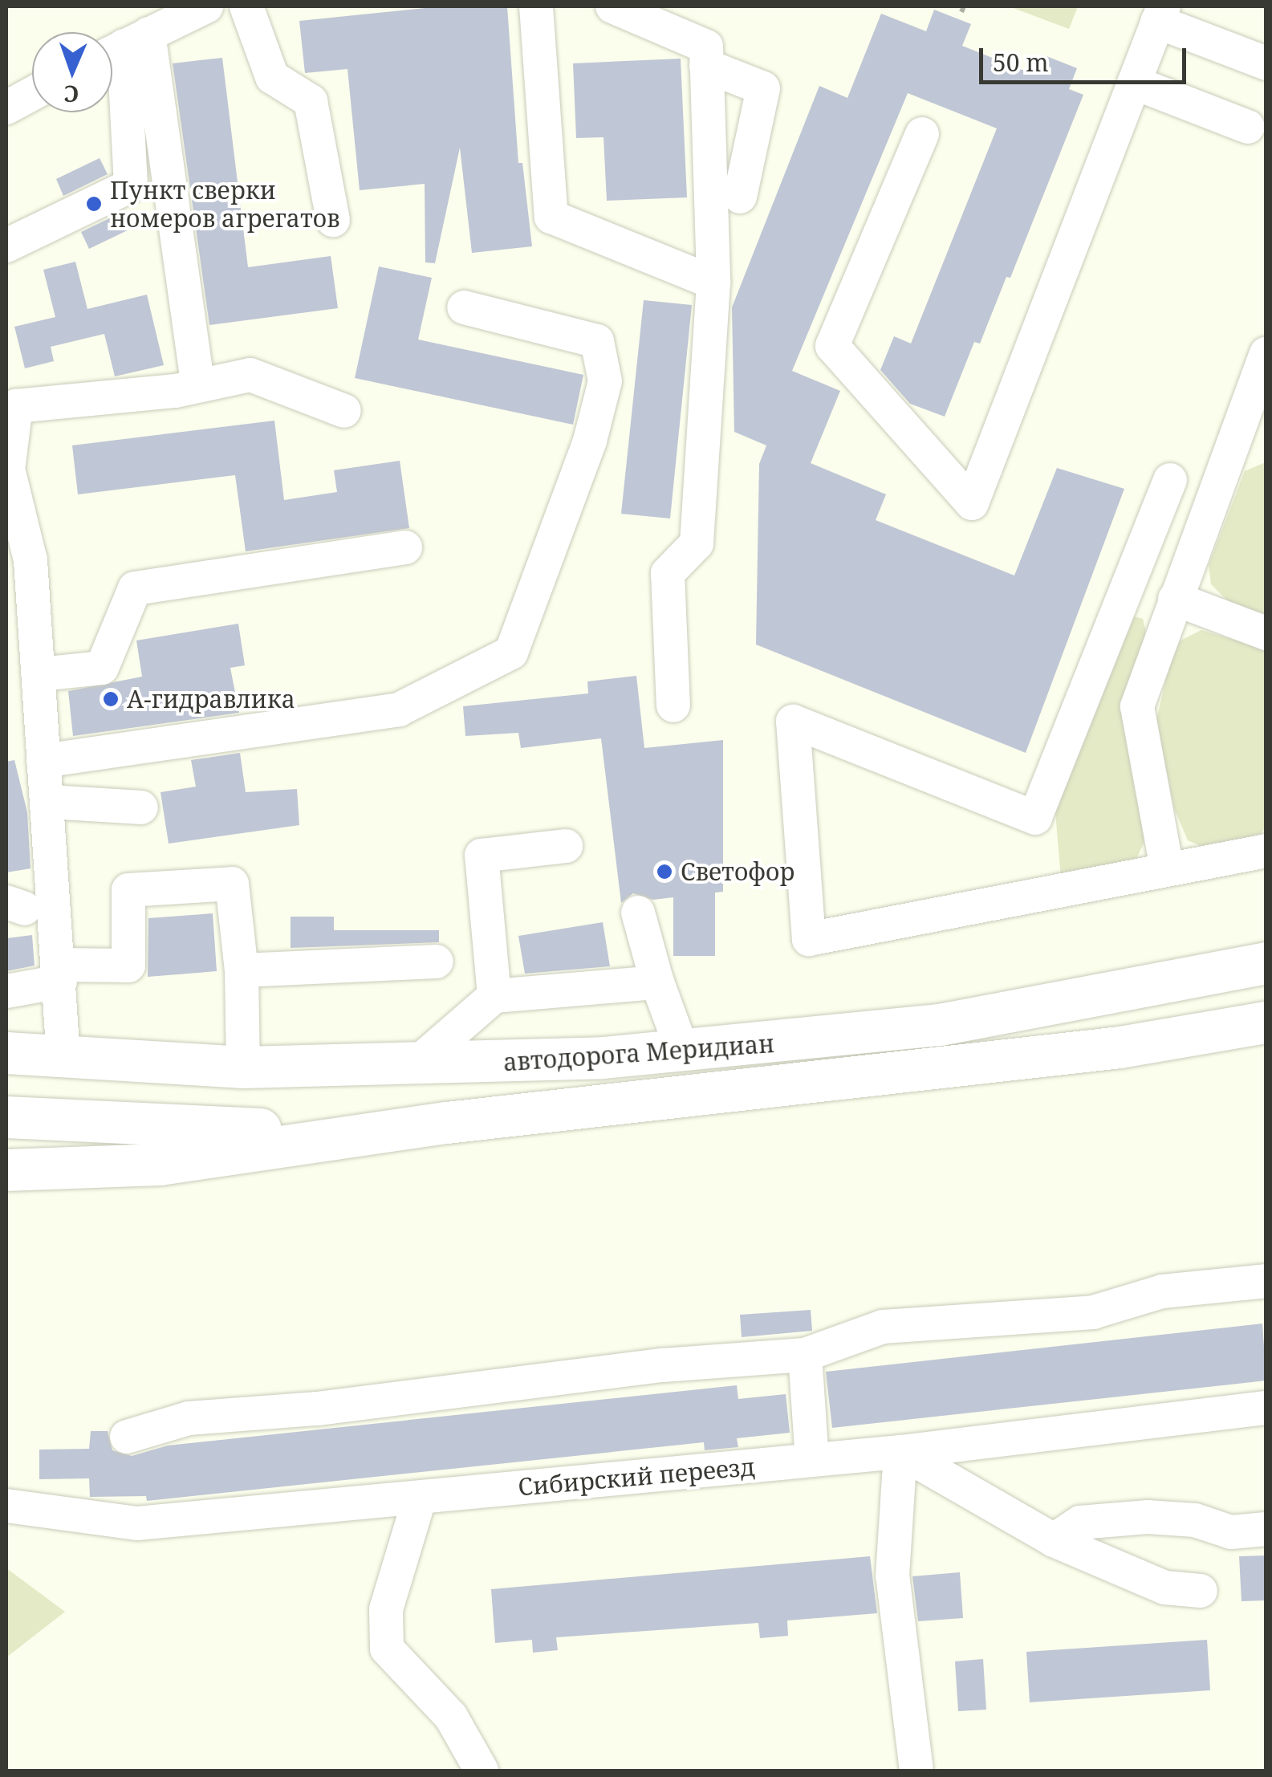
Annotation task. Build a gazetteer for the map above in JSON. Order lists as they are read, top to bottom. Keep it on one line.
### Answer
{"streets":{"main road":["автодорога Меридиан"],"street":["Сибирский переезд"]},"places":["Пункт сверки номеров агрегатов","А-гидравлика","Светофор"],"scale_bar":"50 m","north":"bottom"}
